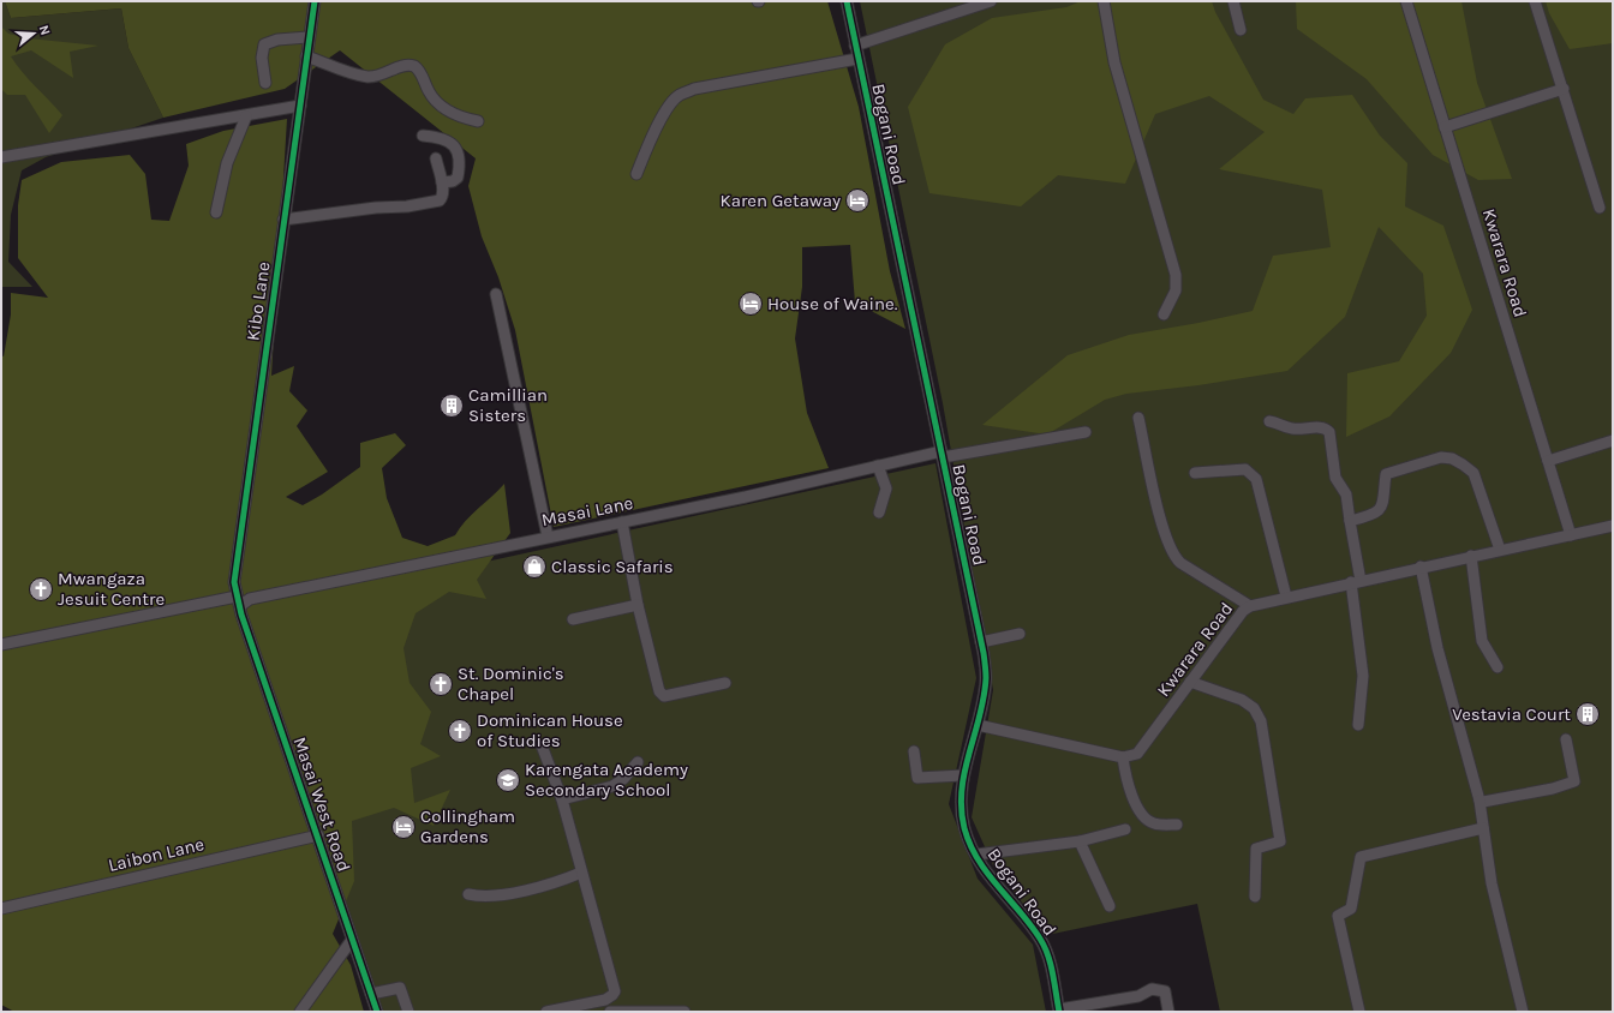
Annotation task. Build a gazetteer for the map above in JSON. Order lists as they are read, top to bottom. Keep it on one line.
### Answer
{"streets":{"street":["Bogani Road","Kwarara Road","Kibo Lane","Masai Lane","Masai West Road","Laibon Lane"]},"crossings":[["Bogani Road","Masai Lane"],["Kibo Lane","Masai Lane"],["Kibo Lane","Masai West Road"],["Masai Lane","Masai West Road"],["Masai West Road","Laibon Lane"]],"places":{"hotel":["Karen Getaway","House of Waine.","Collingham Gardens"],"building":["Camillian Sisters","Vestavia Court"],"shop":["Classic Safaris"],"church":["Mwangaza Jesuit Centre","St. Dominic's Chapel","Dominican House of Studies"],"school or university":["Karengata Academy Secondary School"]},"north":"right"}
